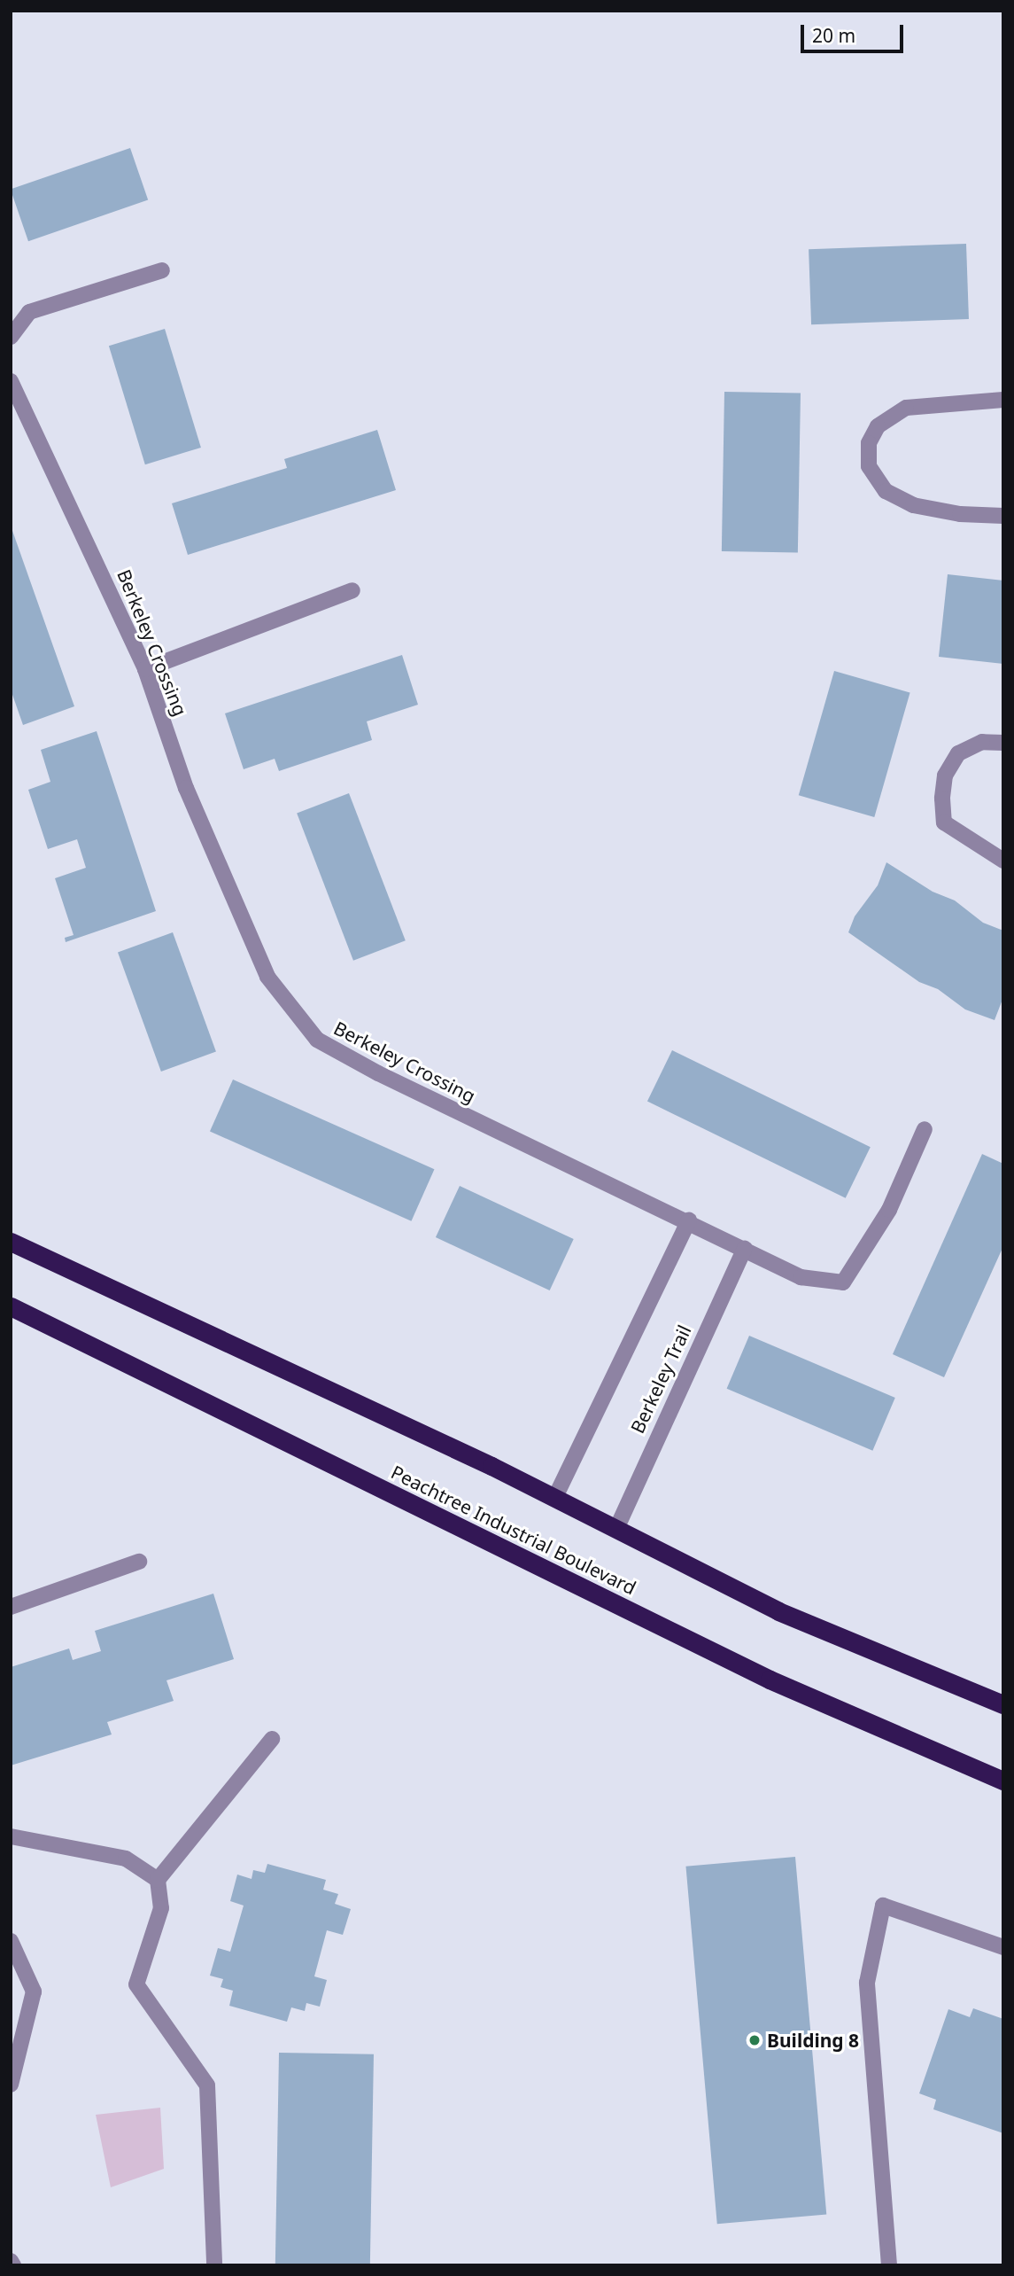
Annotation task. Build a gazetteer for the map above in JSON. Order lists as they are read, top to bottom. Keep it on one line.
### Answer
{"streets":{"highway":["Peachtree Industrial Boulevard"],"street":["Berkeley Crossing","Berkeley Trail"]},"crossings":[["Berkeley Crossing","Berkeley Trail"]],"places":["Building 8"],"scale_bar":"20 m"}
